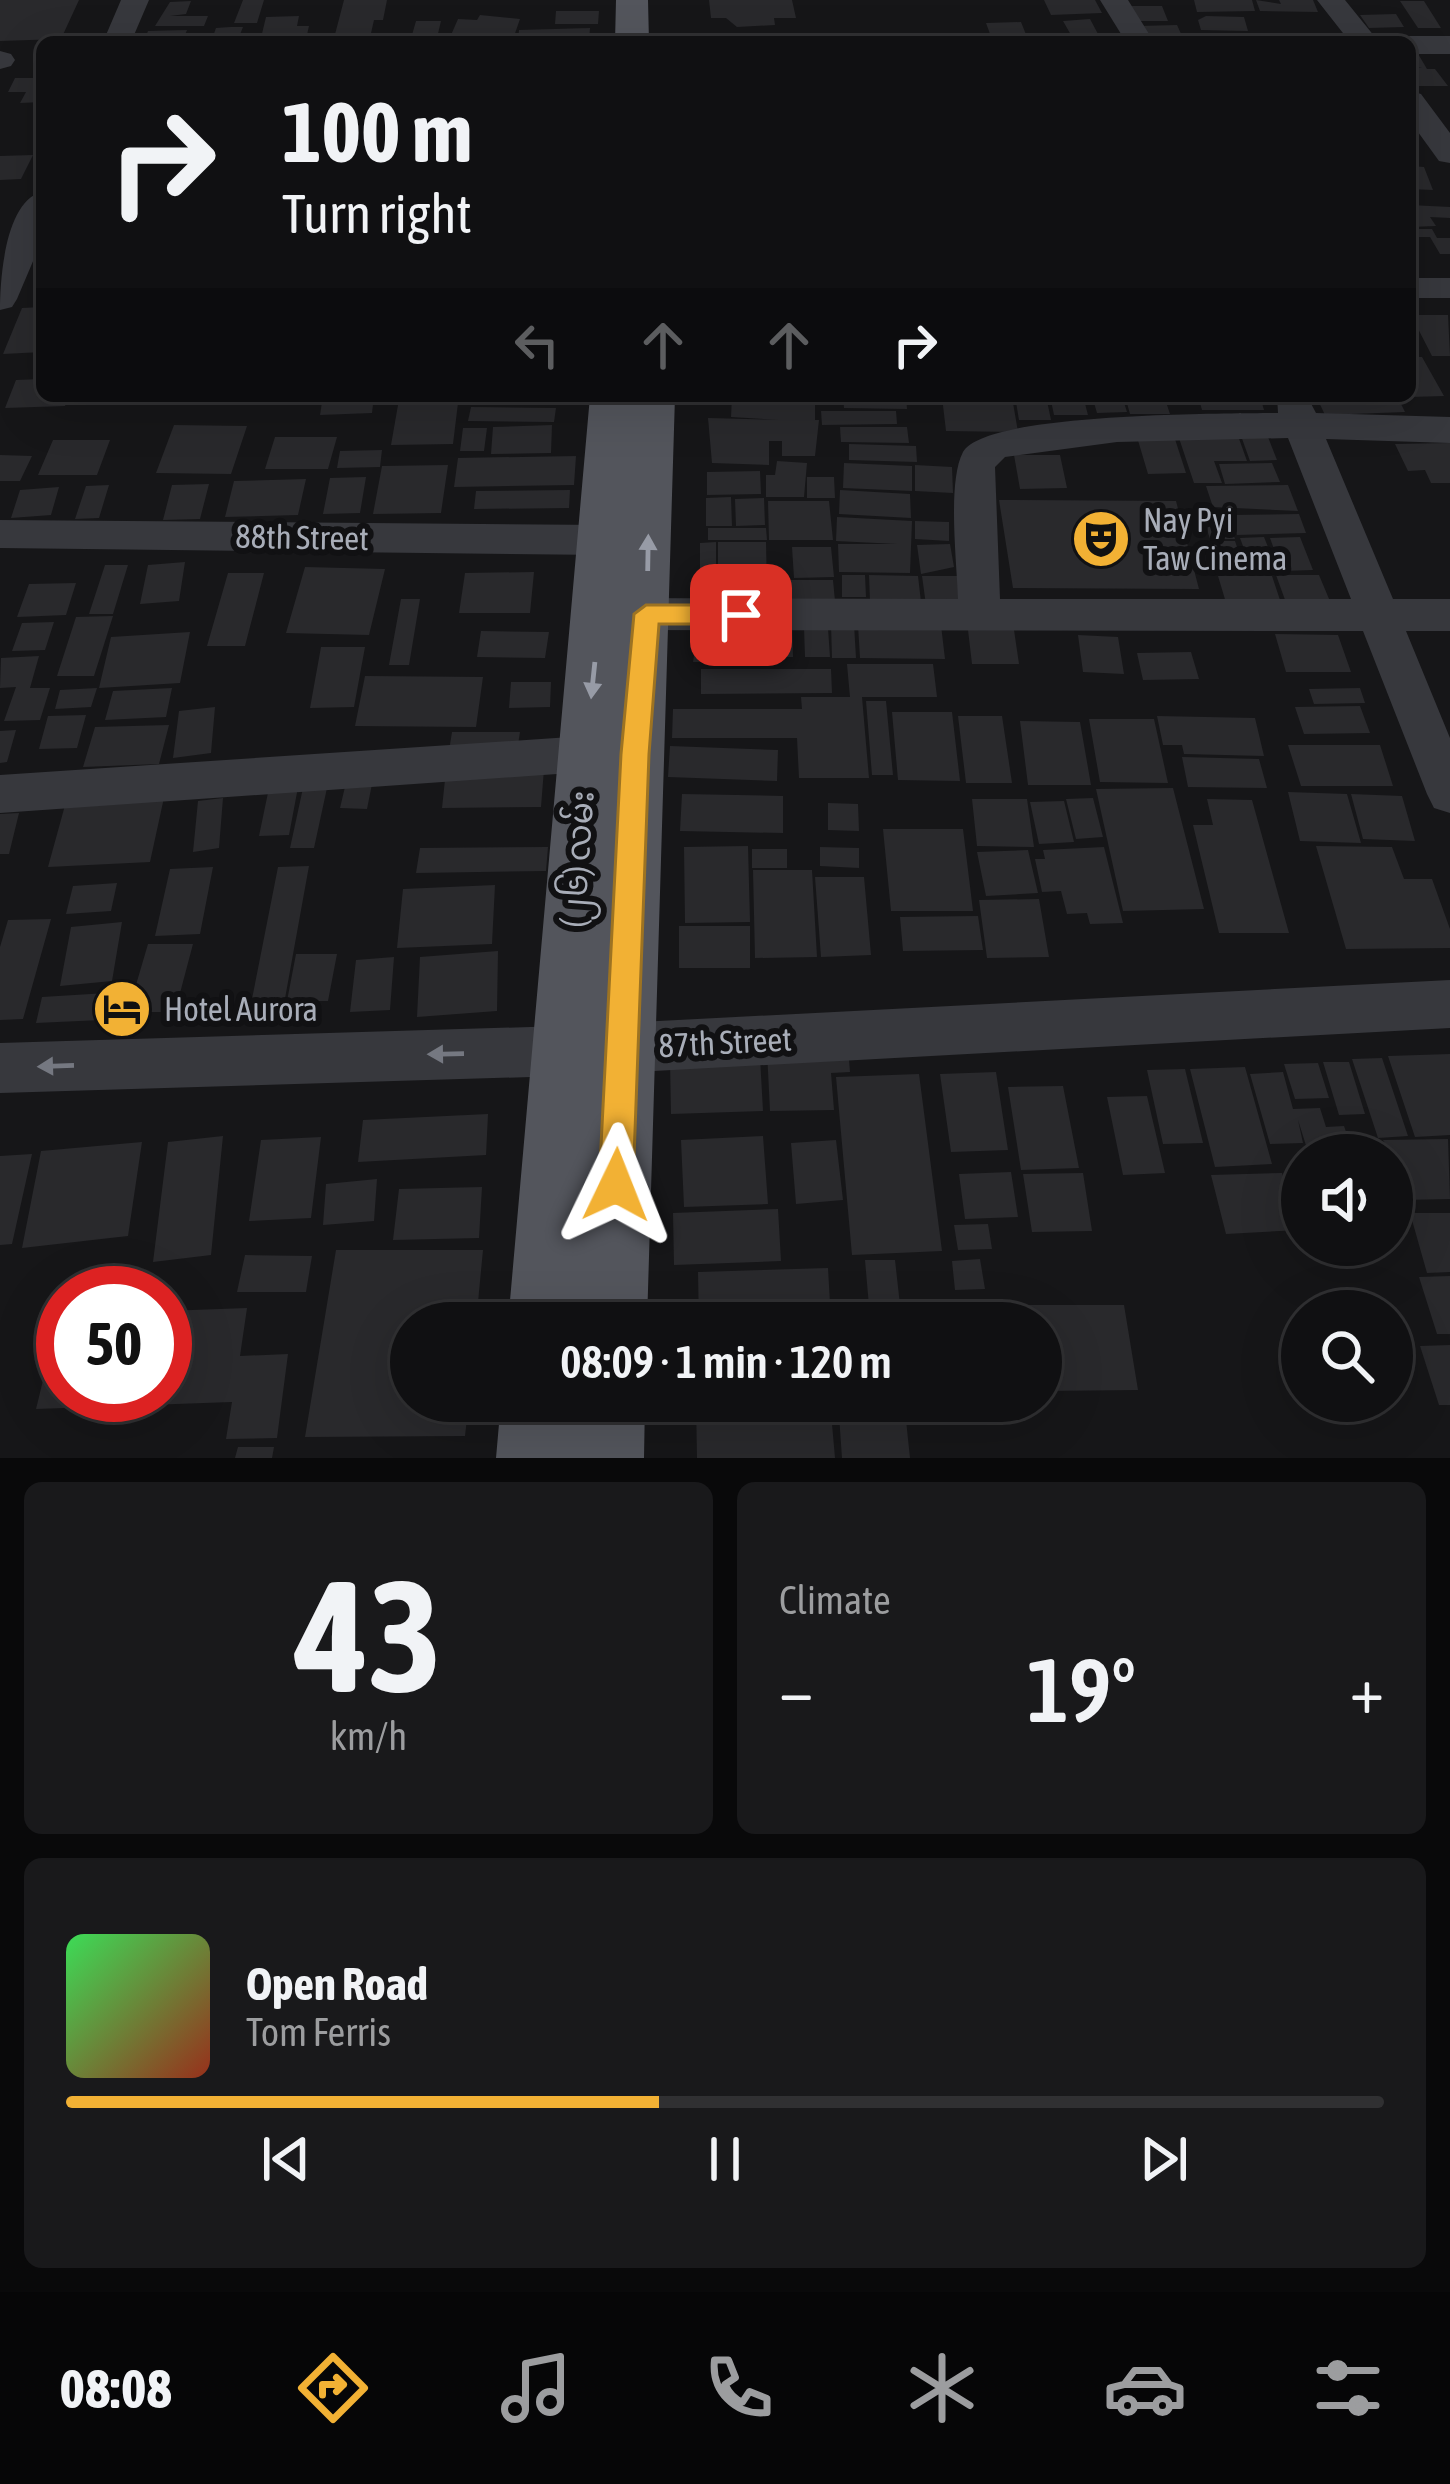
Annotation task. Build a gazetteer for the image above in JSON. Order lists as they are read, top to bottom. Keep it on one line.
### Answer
{"streets":{"main road":["(၂၆) လမ်း"],"street":["88th Street","87th Street"]},"crossings":[["88th Street","(၂၆) လမ်း"],["(၂၆) လမ်း","87th Street"]],"places":{"theatre":["Nay Pyi Taw Cinema"],"hotel":["Hotel Aurora"]},"page":{"turn":["100 m","Turn right"],"limit":"50","trip":"08:09 · 1 min · 120 m","tile":[["43","km/h"],"Climate"],"heat":["−","19°","+"],"song":["Open Road","Tom Ferris"],"tabs":"08:08"}}
